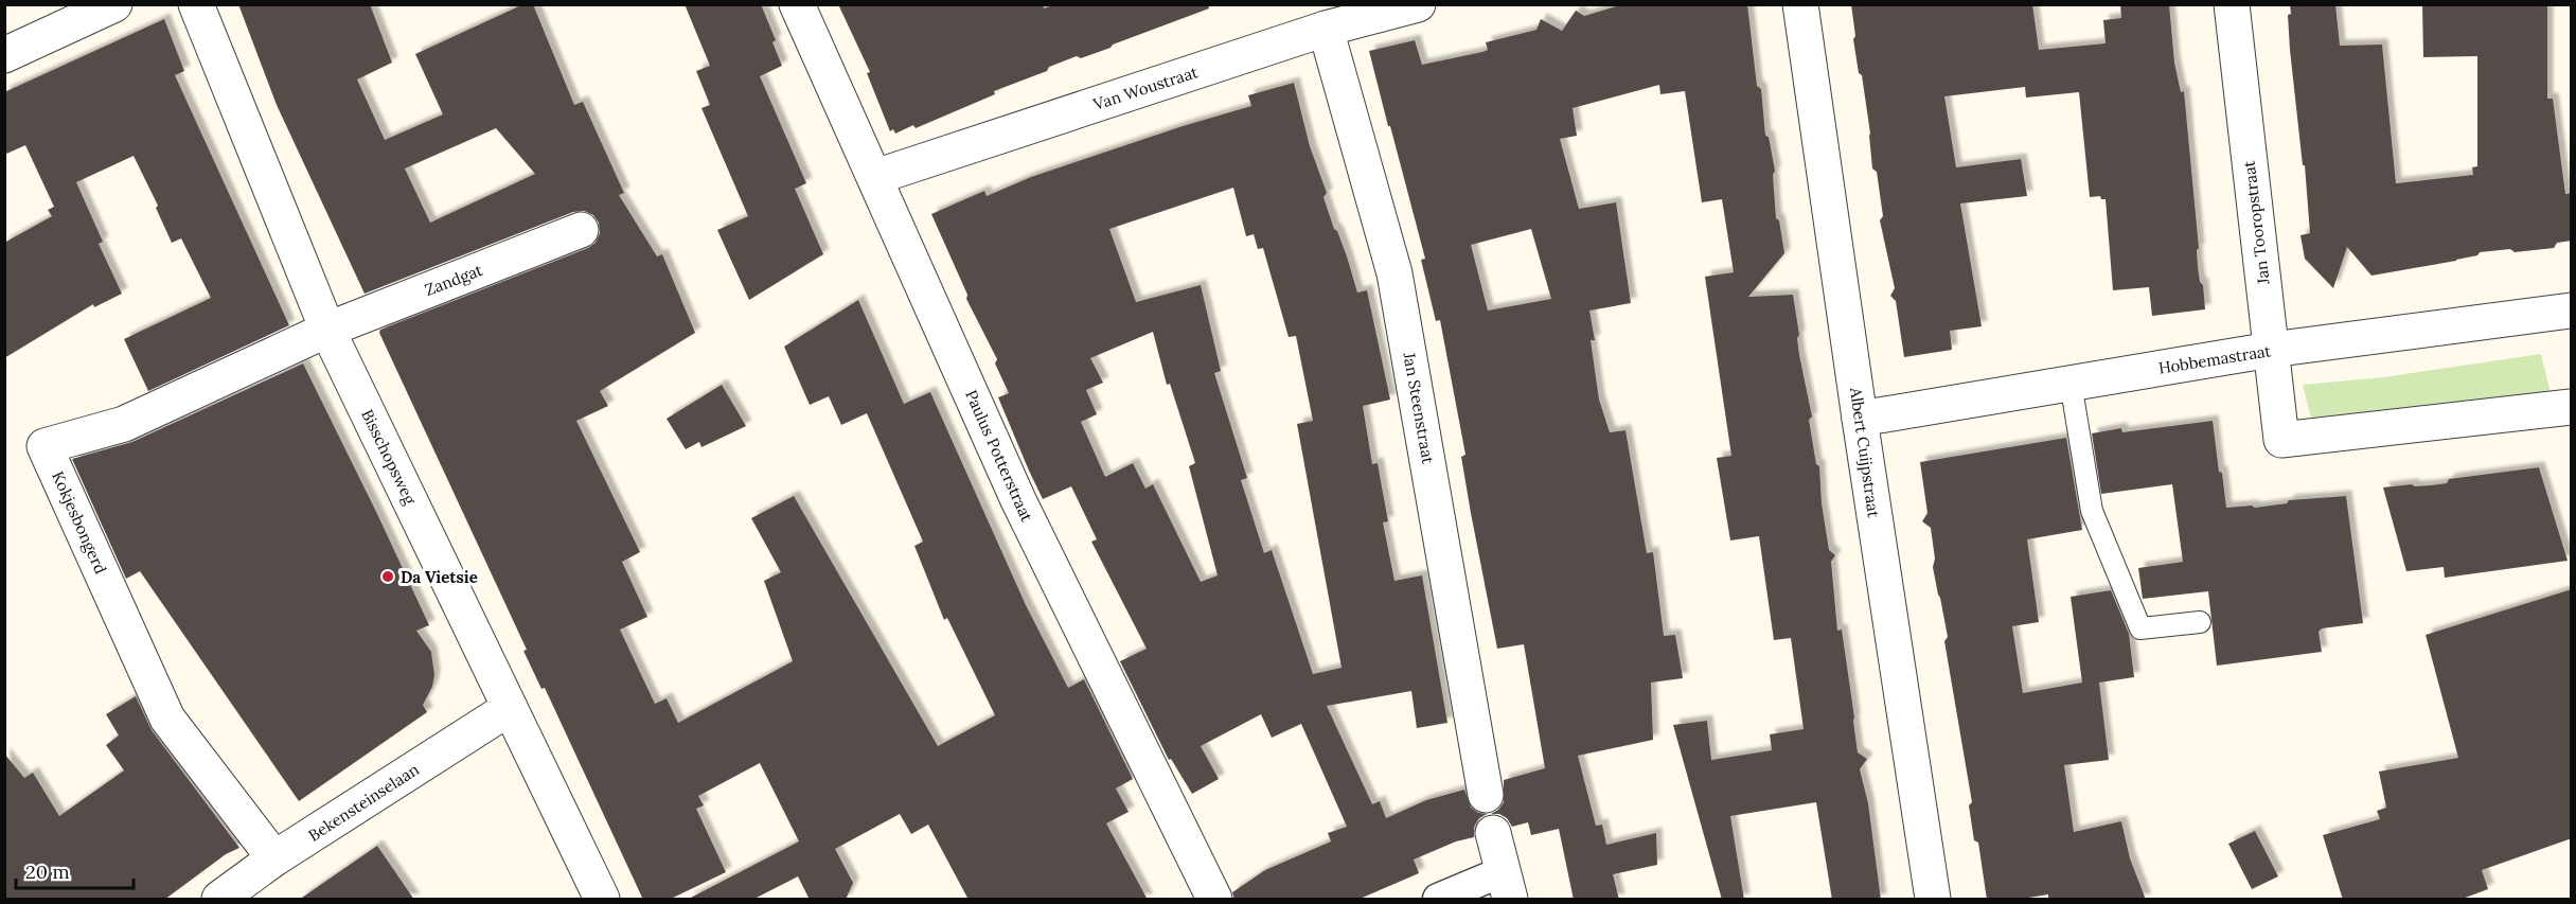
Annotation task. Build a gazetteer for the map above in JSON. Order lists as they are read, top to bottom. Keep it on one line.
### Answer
{"streets":{"street":["Van Woustraat","Jan Tooropstraat","Zandgat","Hobbemastraat","Jan Steenstraat","Albert Cuijpstraat","Paulus Potterstraat","Bisschopsweg","Kokjesbongerd","Bekensteinselaan"]},"crossings":[["Van Woustraat","Jan Steenstraat"],["Van Woustraat","Paulus Potterstraat"],["Jan Tooropstraat","Hobbemastraat"],["Zandgat","Bisschopsweg"],["Zandgat","Kokjesbongerd"],["Hobbemastraat","Albert Cuijpstraat"],["Bisschopsweg","Kokjesbongerd"],["Bisschopsweg","Bekensteinselaan"],["Kokjesbongerd","Bekensteinselaan"]],"places":["Da Vietsie"],"scale_bar":"20 m"}
